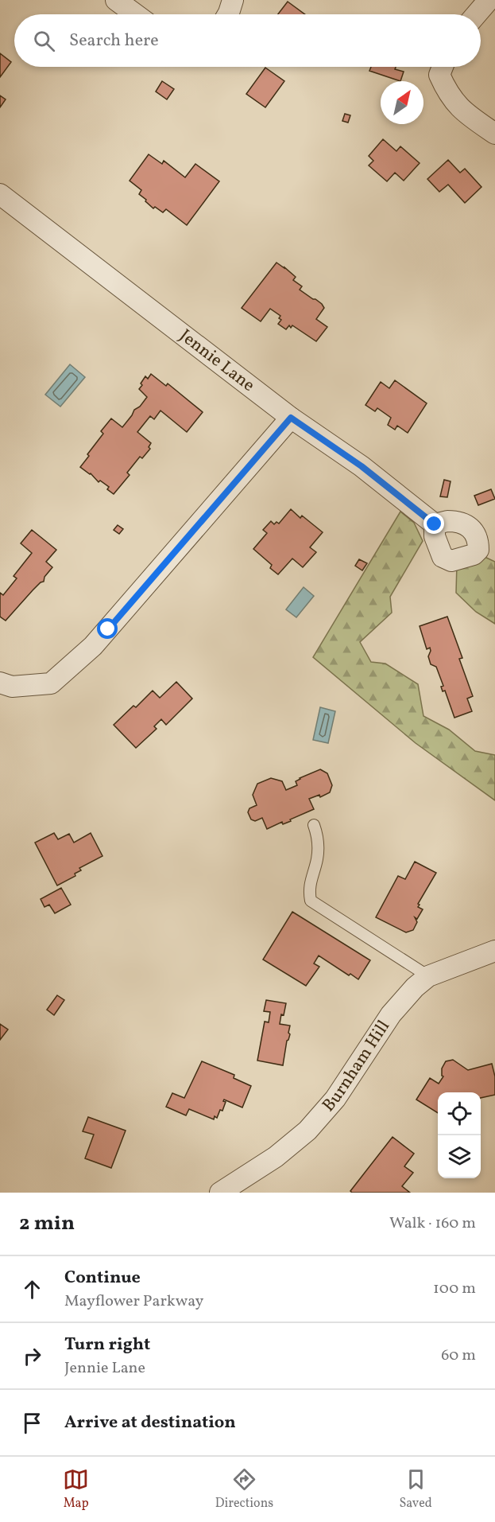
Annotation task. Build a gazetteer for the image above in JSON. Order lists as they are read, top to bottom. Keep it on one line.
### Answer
{"streets":{"street":["Jennie Lane","Burnham Hill"]},"north":"top right","page":{"search":"Search here","heading":["2 min","Walk · 160 m"],"list":[["Continue","Mayflower Parkway","100 m"],["Turn right","Jennie Lane","60 m"],"Arrive at destination"],"nav":["Map","Directions","Saved"]}}
